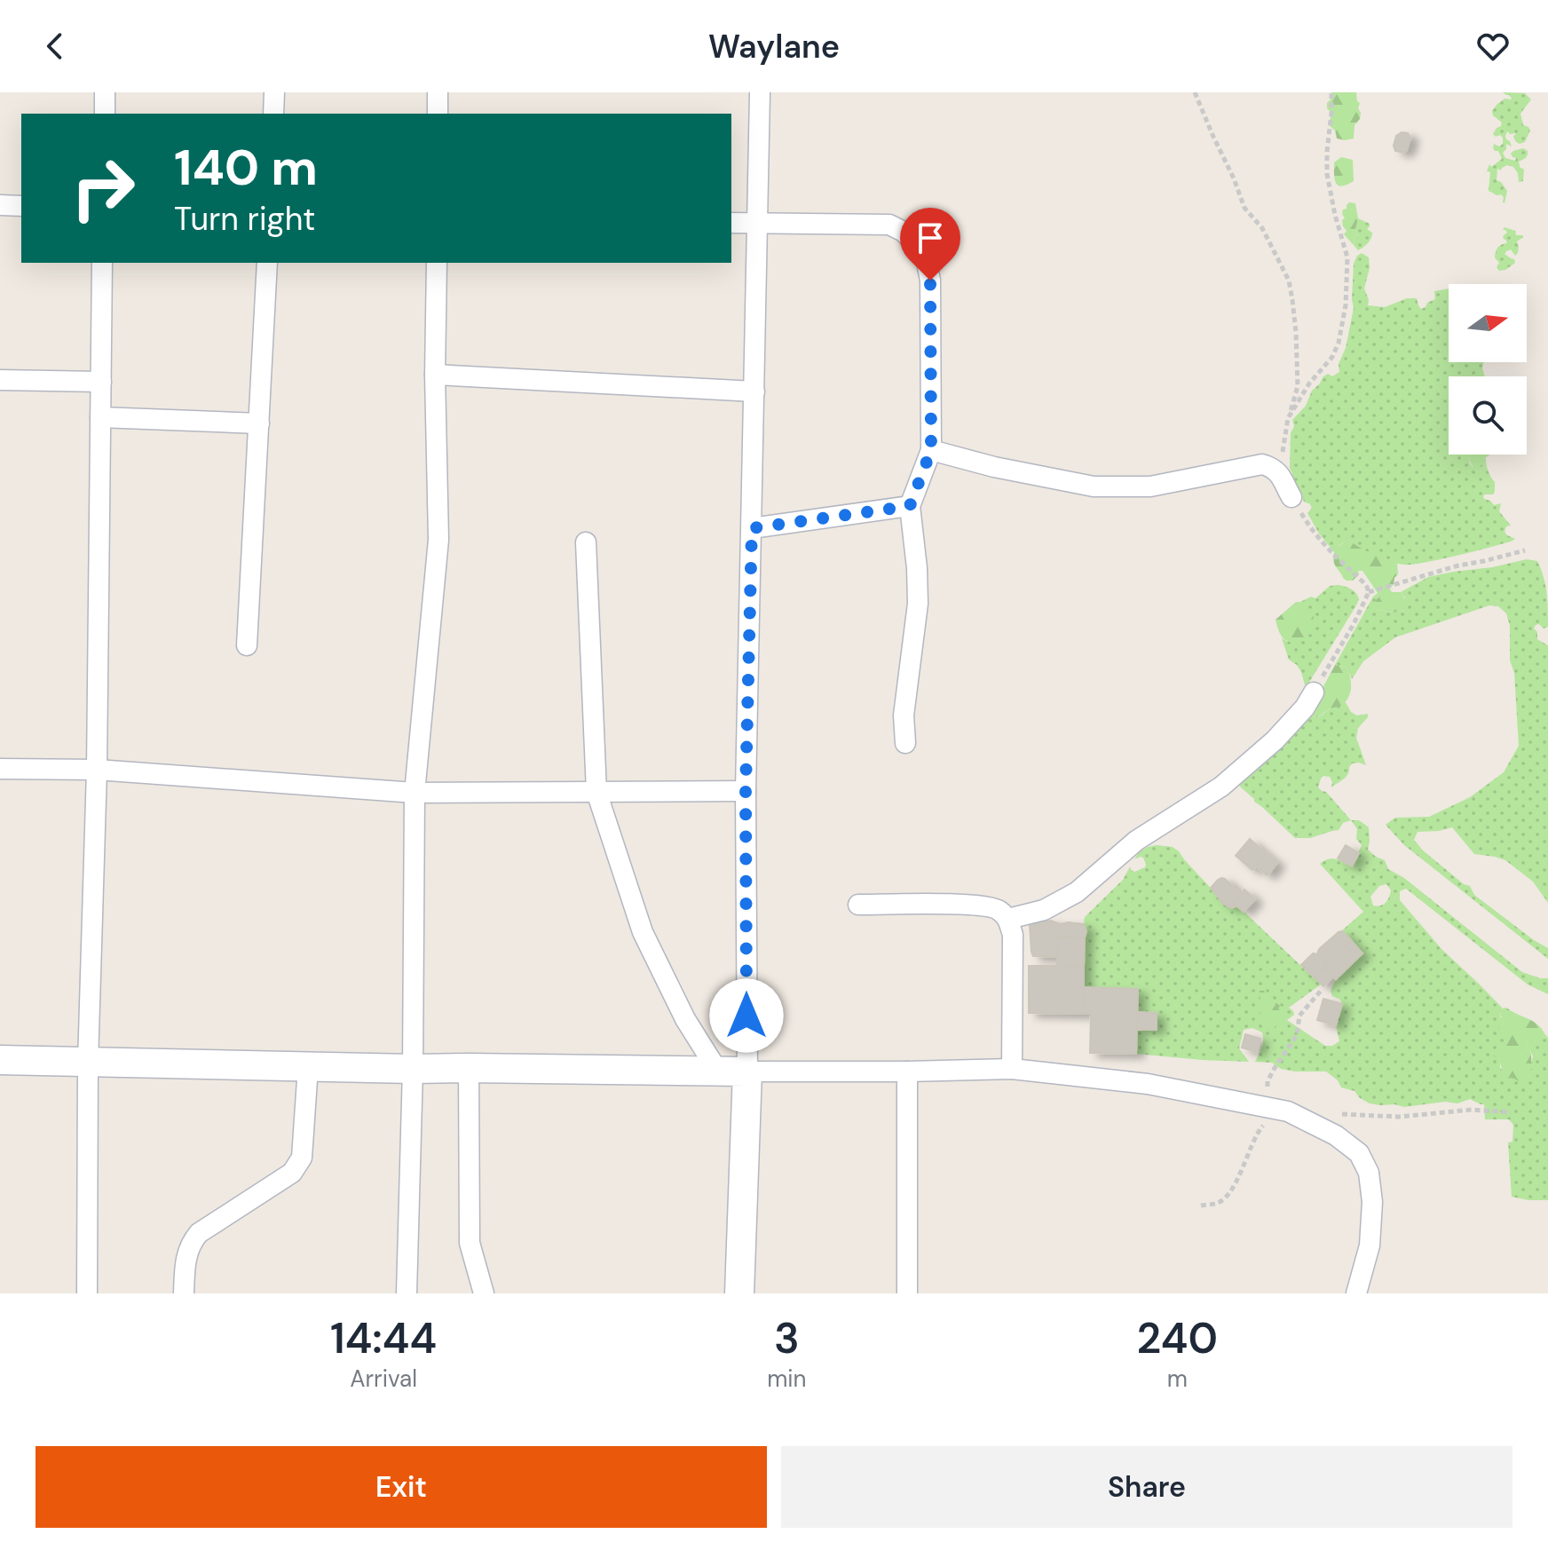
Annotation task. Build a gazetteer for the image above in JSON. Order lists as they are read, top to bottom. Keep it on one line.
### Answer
{"north":"right","page":{"header":"Waylane","turn":["140 m","Turn right"],"eta":["14:44","Arrival","3","min","240","m"],"buttons":["Exit","Share"]}}
